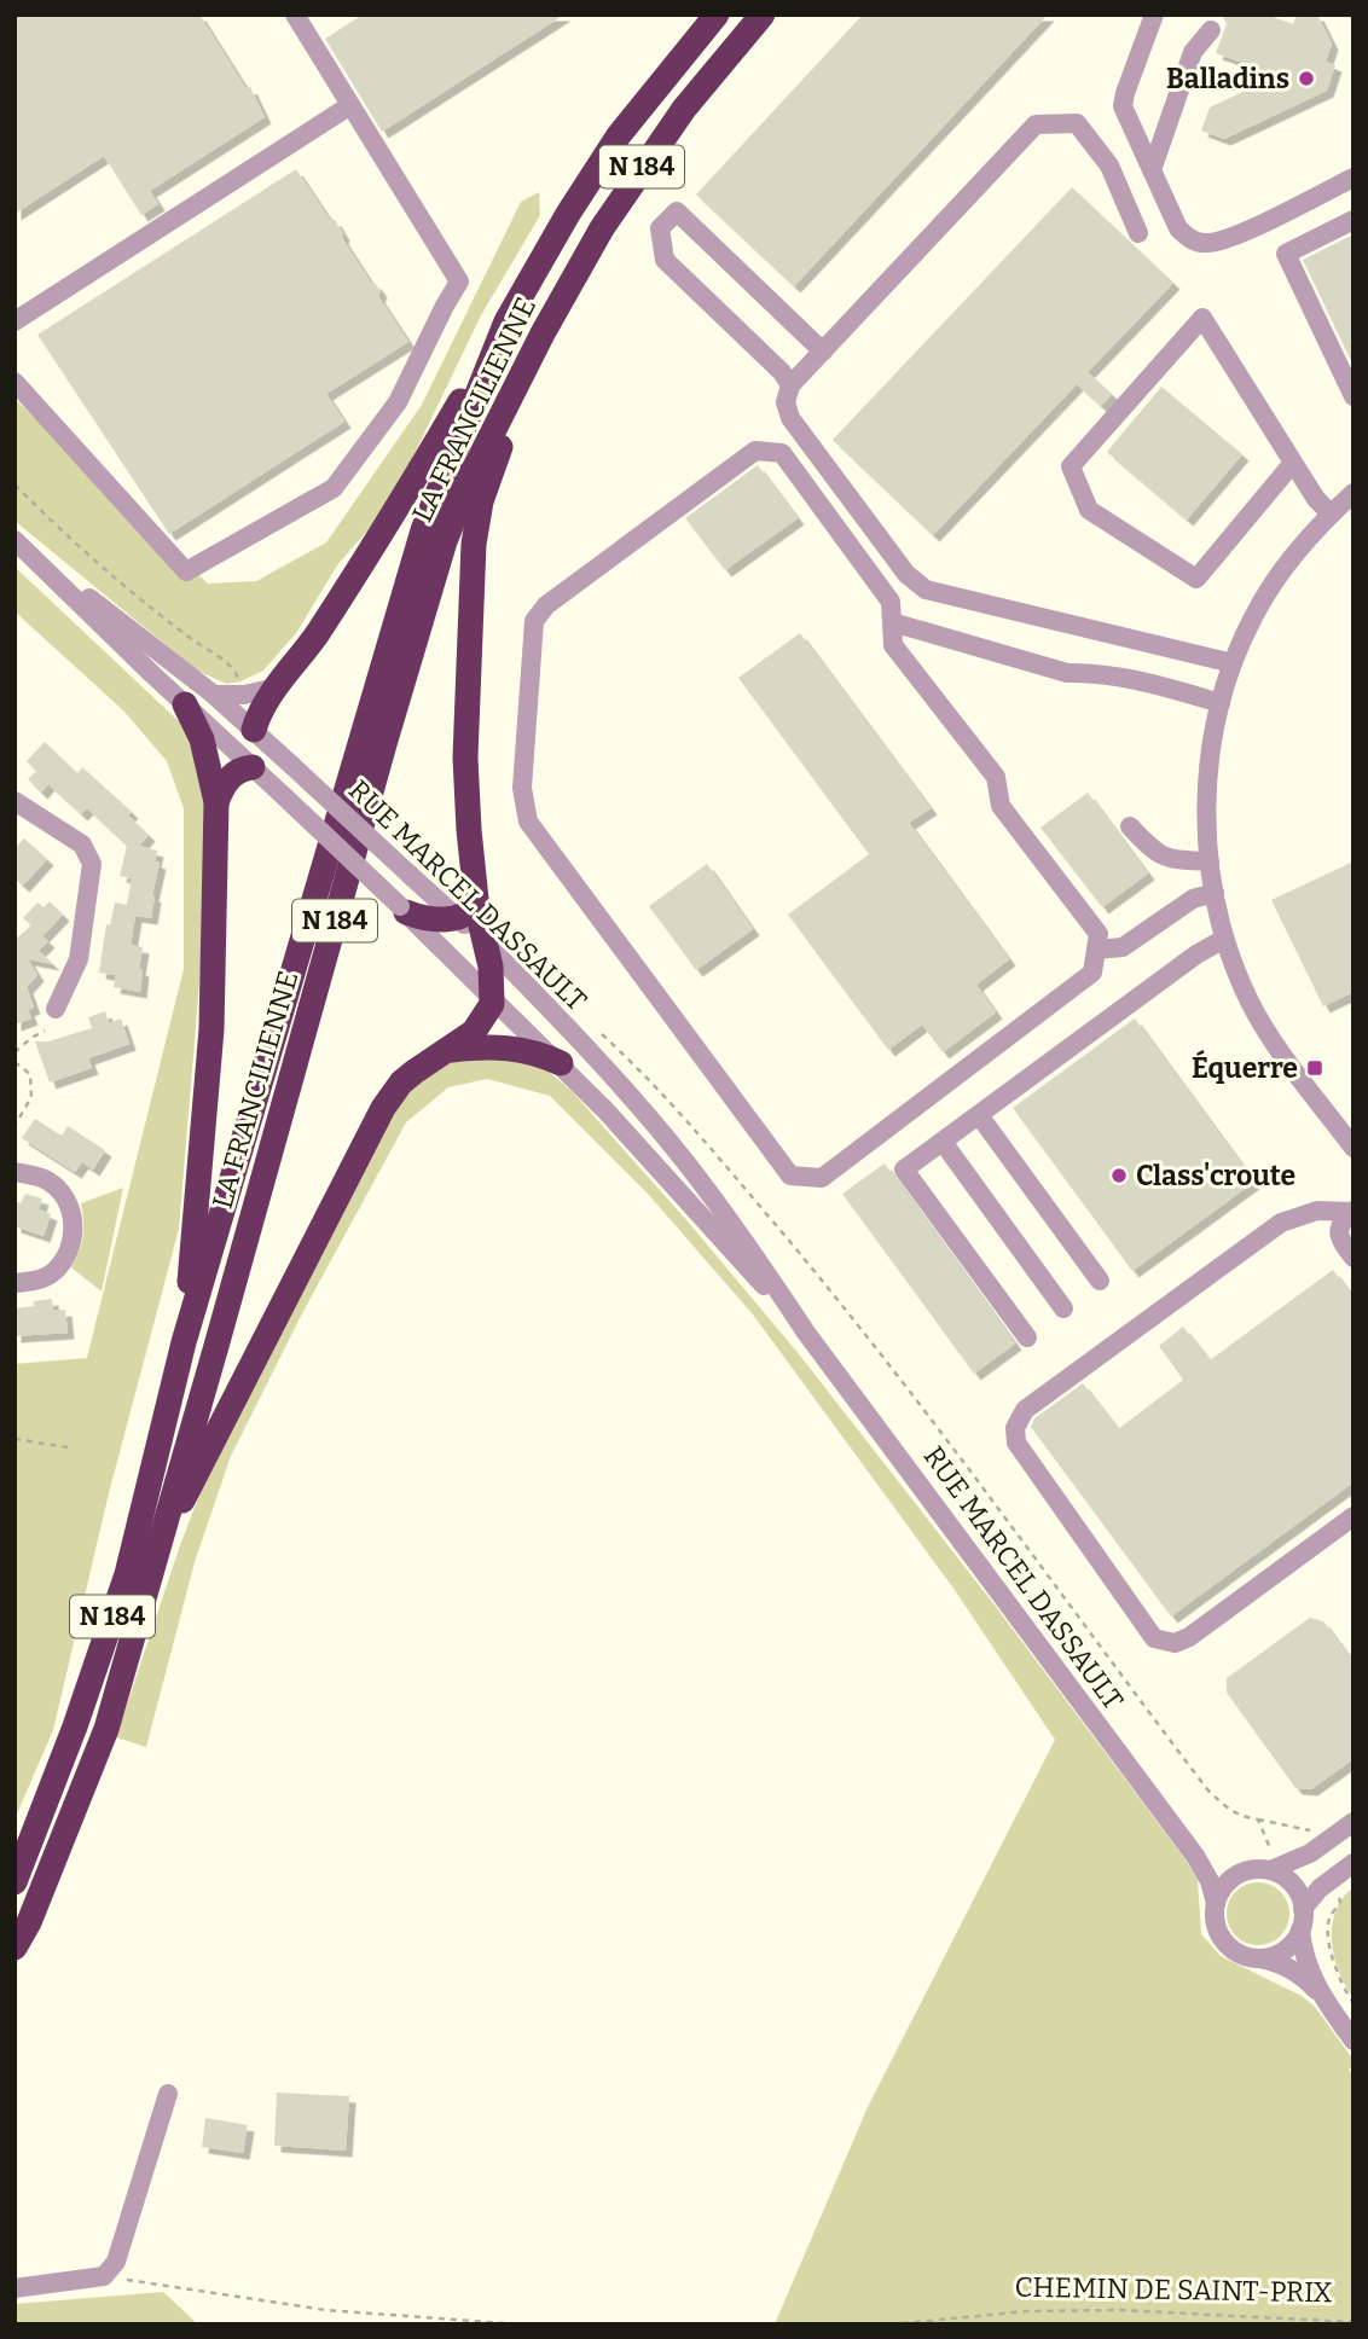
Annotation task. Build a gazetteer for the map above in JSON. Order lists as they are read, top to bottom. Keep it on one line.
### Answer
{"streets":{"highway":["N 184","LA FRANCILIENNE"],"street":["RUE MARCEL DASSAULT"],"path":["CHEMIN DE SAINT-PRIX"]},"places":{"other":["Balladins","Class'croute"],"transit":["Équerre"]}}
